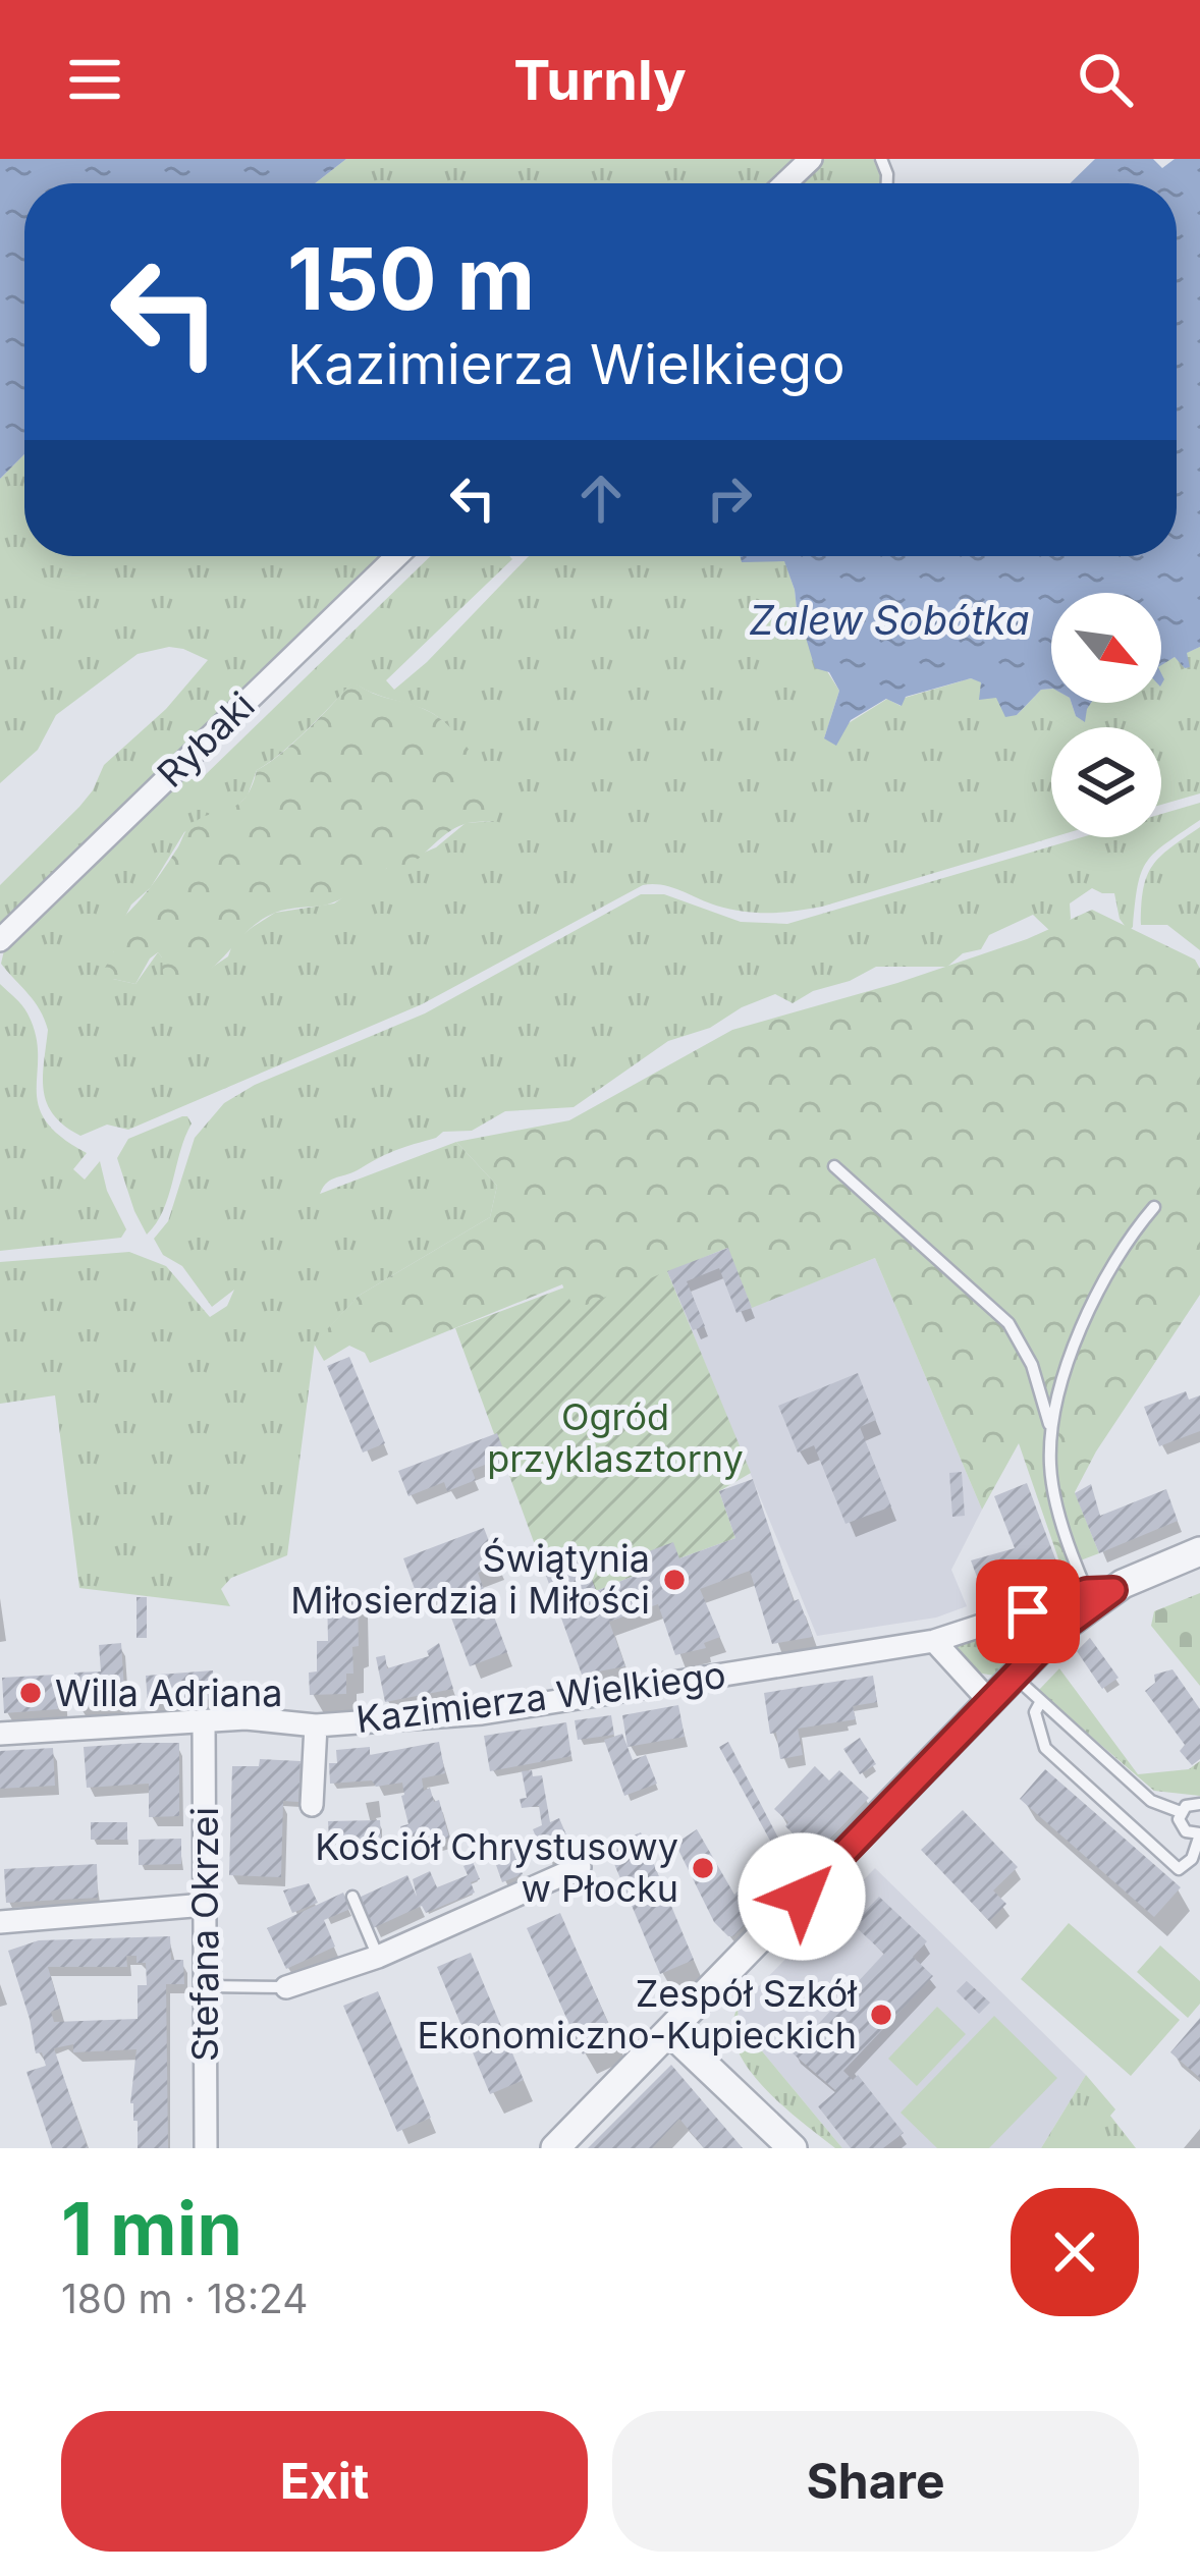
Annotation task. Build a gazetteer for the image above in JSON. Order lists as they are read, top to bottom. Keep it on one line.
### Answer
{"streets":{"street":["Rybaki","Kazimierza Wielkiego","Stefana Okrzei"]},"crossings":[["Kazimierza Wielkiego","Stefana Okrzei"]],"water":["Zalew Sobótka"],"parks":["Ogród przyklasztorny"],"places":["Świątynia Miłosierdzia i Miłości","Willa Adriana","Kościół Chrystusowy w Płocku","Zespół Szkół Ekonomiczno-Kupieckich"],"north":"bottom right","page":{"header":"Turnly","turn":["150 m","Kazimierza Wielkiego"],"heading":["1 min","180 m · 18:24"],"buttons":["Exit","Share"]}}
